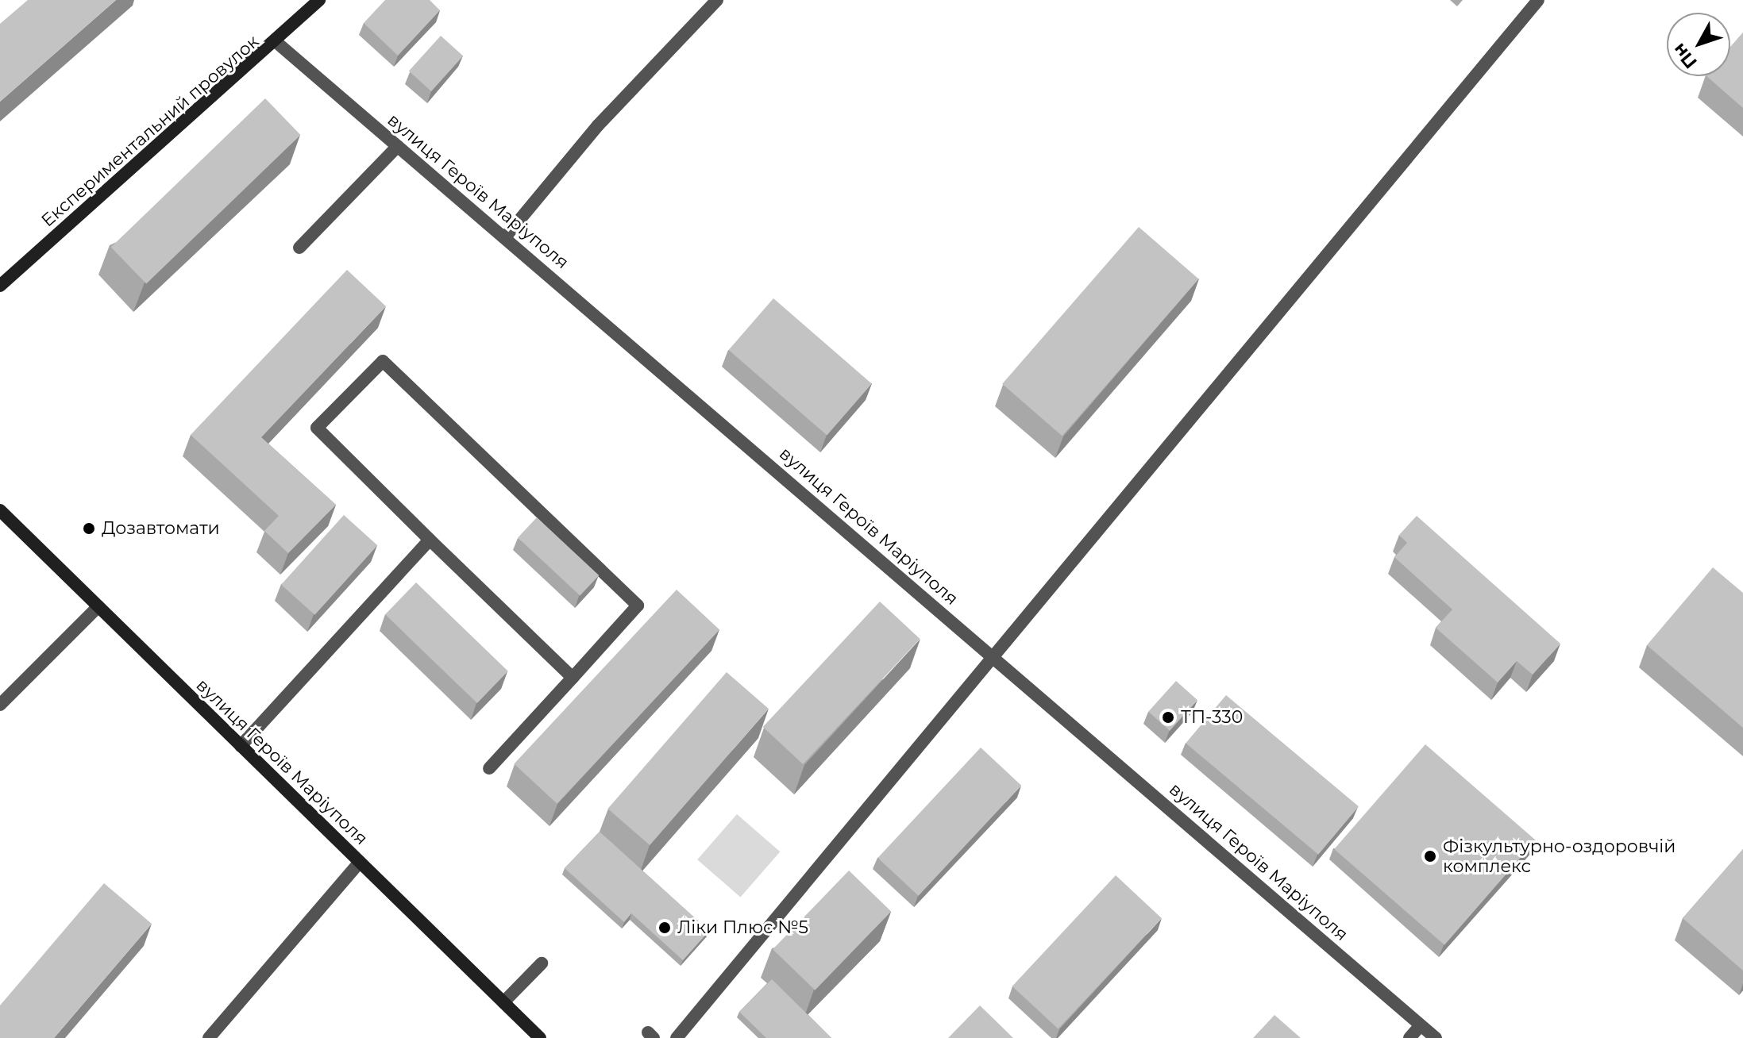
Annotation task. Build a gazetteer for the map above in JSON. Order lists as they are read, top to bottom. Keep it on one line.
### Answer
{"streets":{"main road":["Експериментальний провулок","вулиця Героїв Маріуполя"]},"crossings":[["Експериментальний провулок","вулиця Героїв Маріуполя"]],"places":["Дозавтомати","ТП-330","Фізкультурно-оздоровчій комплекс","Ліки Плюс №5"],"north":"bottom left"}
